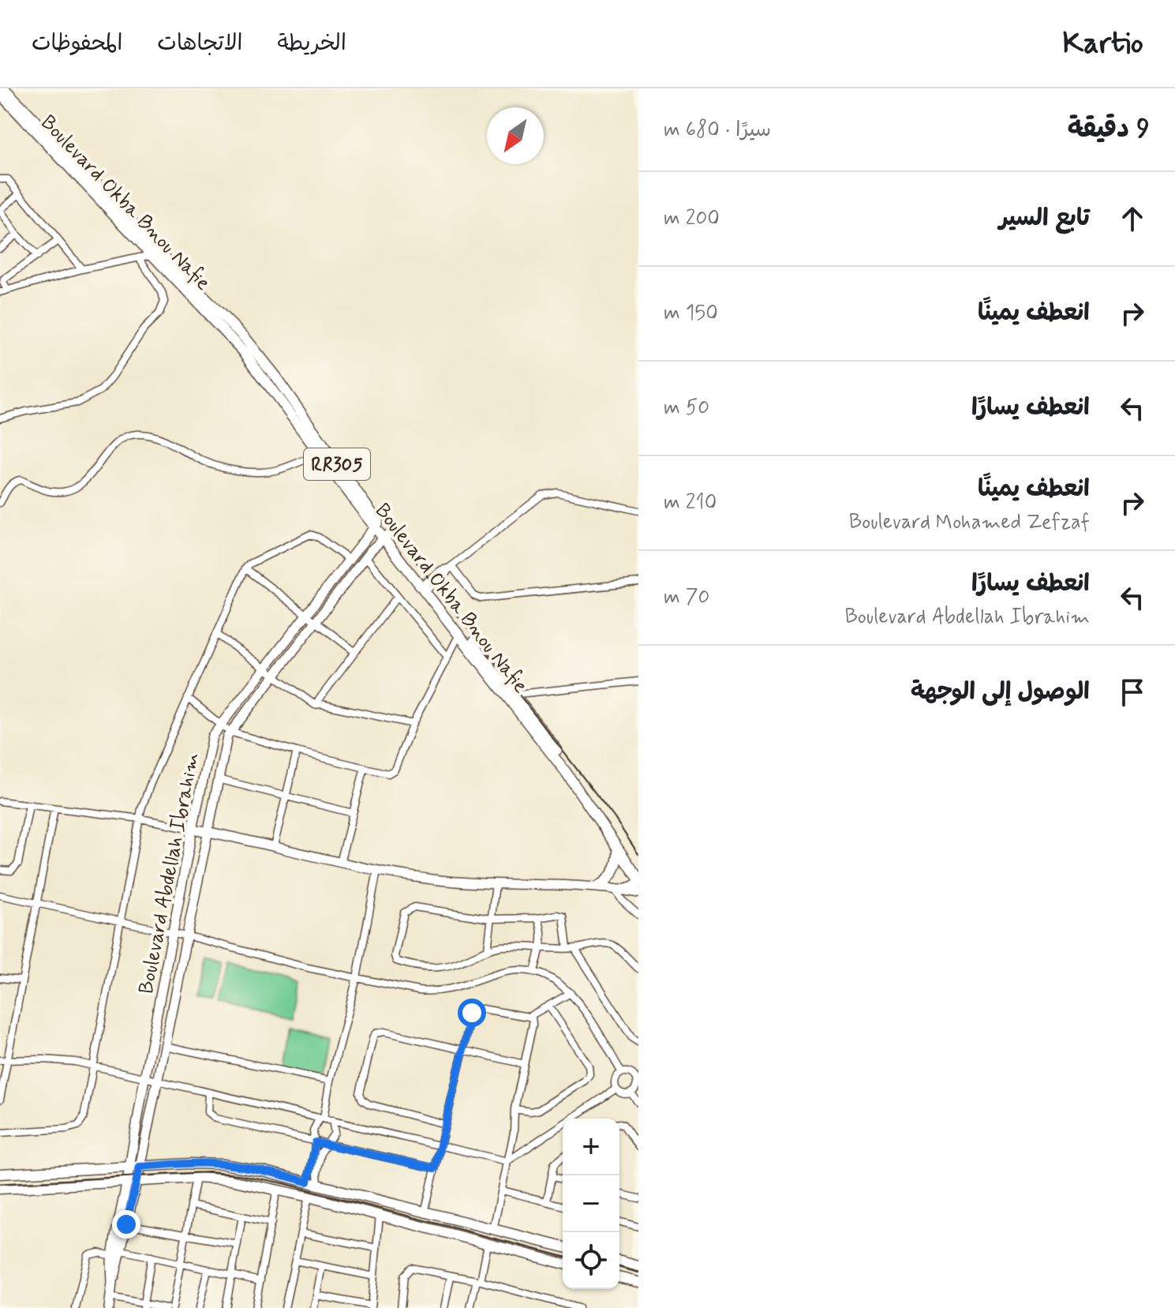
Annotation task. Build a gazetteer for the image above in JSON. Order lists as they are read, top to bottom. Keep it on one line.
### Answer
{"streets":{"main road":["Boulevard Okba Bnou Nafie","RR305"],"street":["Boulevard Abdellah Ibrahim"]},"crossings":[["Boulevard Okba Bnou Nafie","Boulevard Abdellah Ibrahim"]],"north":"bottom left","page":{"header":"Kartio","nav":["الخريطة","الاتجاهات","المحفوظات"],"heading":["9 دقيقة","سيرًا · 680 m"],"list":[["تابع السير","200 m"],["انعطف يمينًا","150 m"],["انعطف يسارًا","50 m"],["انعطف يمينًا","Boulevard Mohamed Zefzaf","210 m"],["انعطف يسارًا","Boulevard Abdellah Ibrahim","70 m"],"الوصول إلى الوجهة"],"map_buttons":["+","−"]}}
